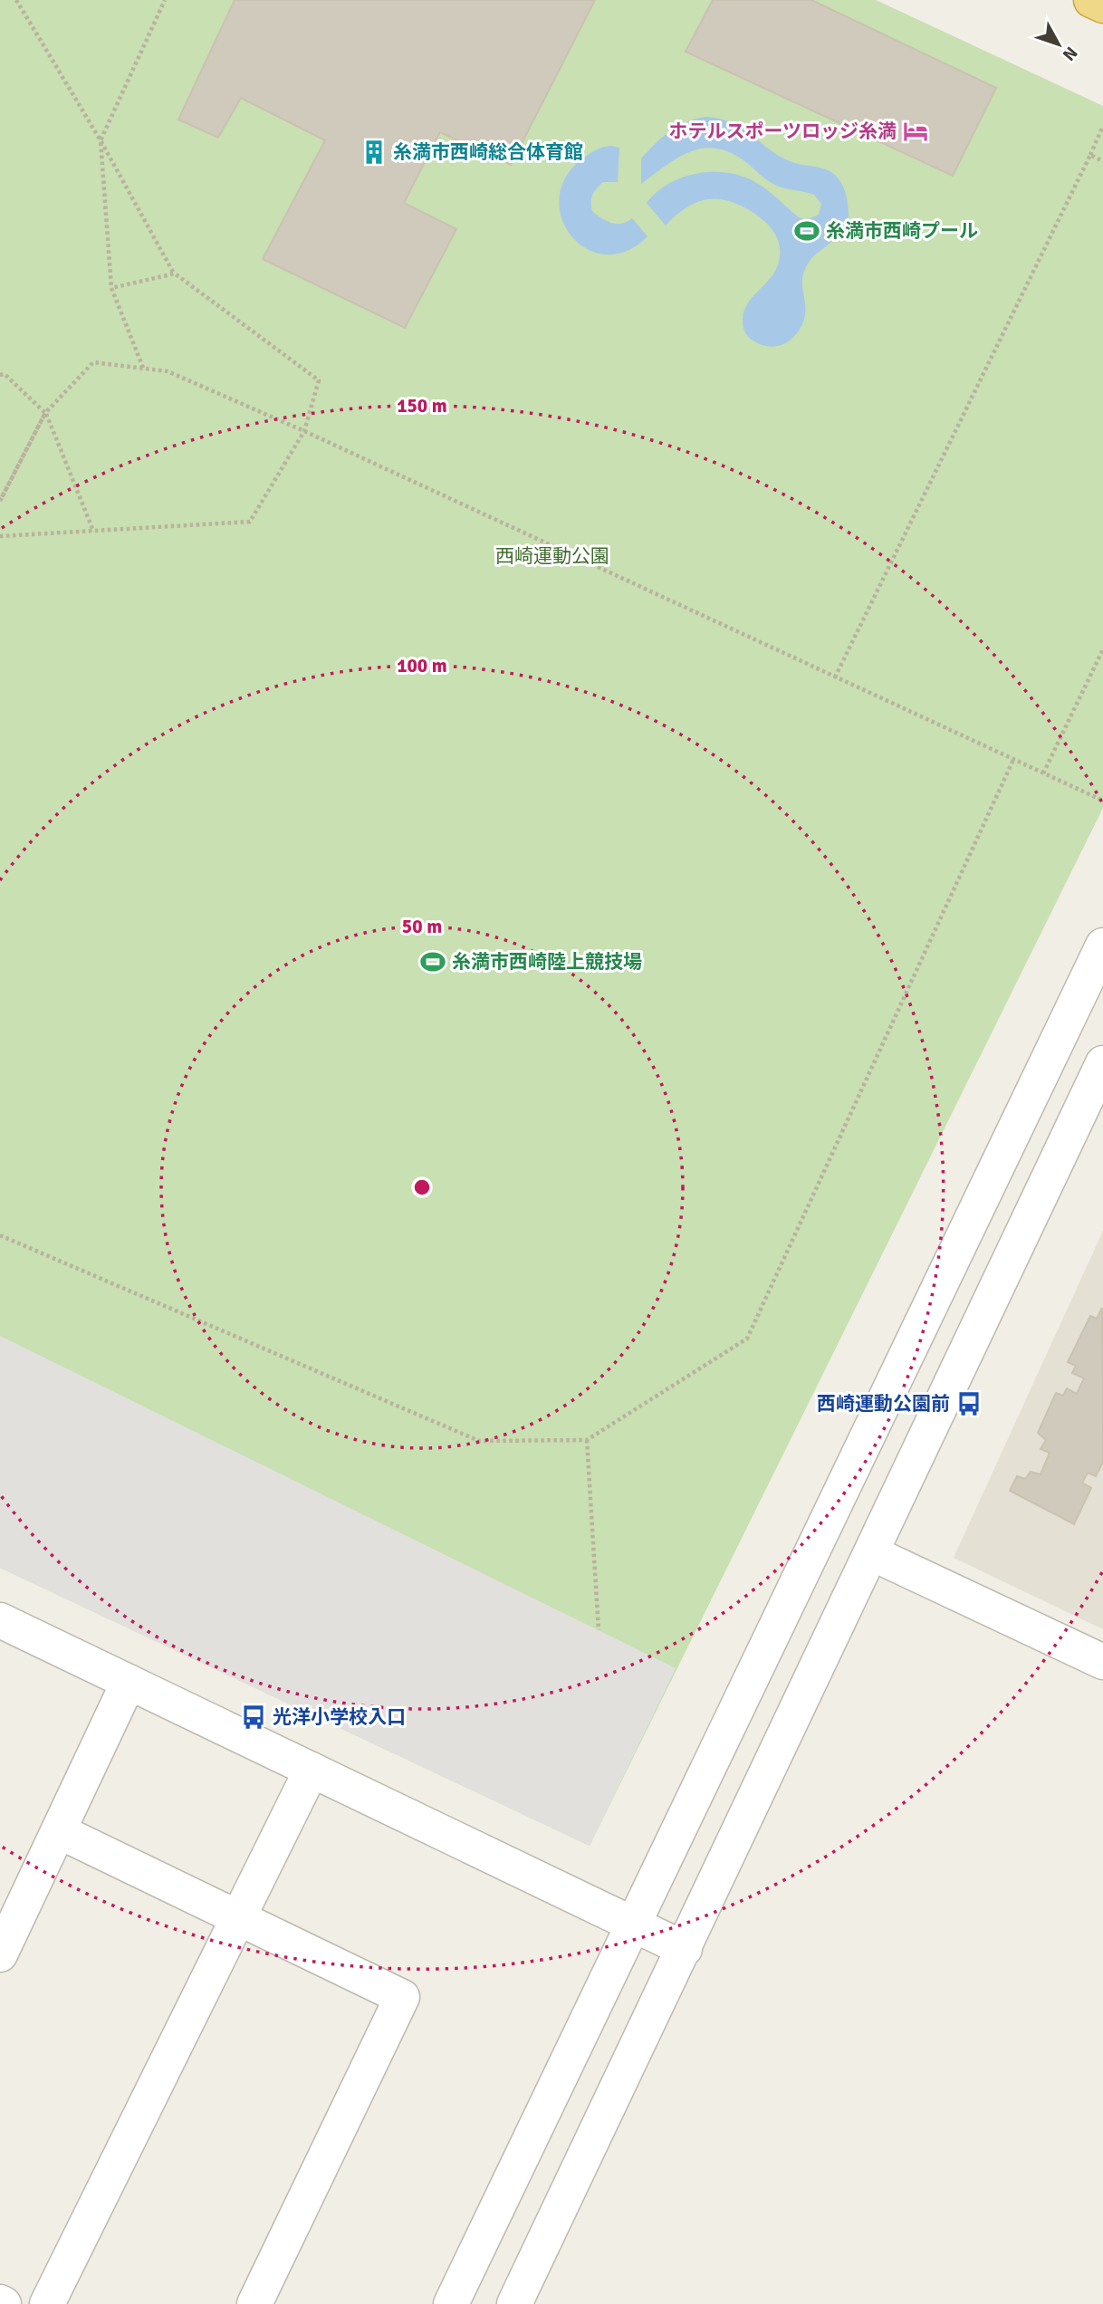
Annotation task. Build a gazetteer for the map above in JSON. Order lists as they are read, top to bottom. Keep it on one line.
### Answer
{"parks":["西崎運動公園"],"places":{"hotel":["ホテルスポーツロッジ糸満"],"building":["糸満市西崎総合体育館"],"sports":["糸満市西崎プール","糸満市西崎陸上競技場"],"bus stop":["西崎運動公園前","光洋小学校入口"]},"north":"bottom right","rings":["150 m","100 m","50 m"]}
